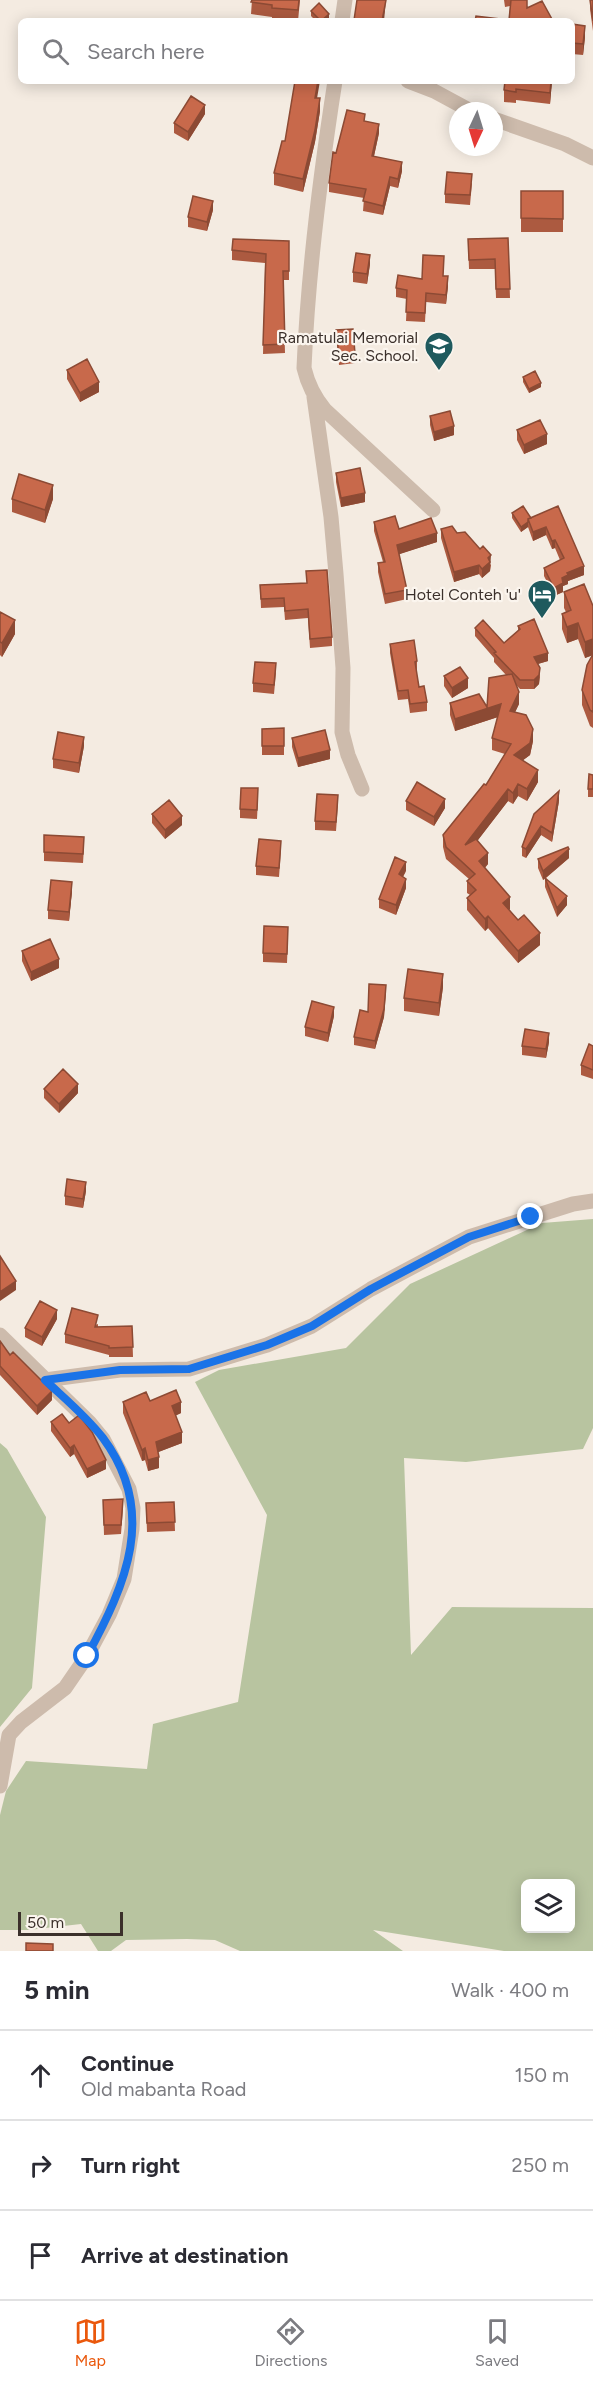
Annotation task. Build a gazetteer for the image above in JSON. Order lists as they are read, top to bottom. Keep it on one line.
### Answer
{"places":{"school or university":["Ramatulai Memorial Sec. School."],"hotel":["Hotel Conteh 'u'"]},"scale_bar":"50 m","north":"bottom","page":{"search":"Search here","scale":"50 m","heading":["5 min","Walk · 400 m"],"list":[["Continue","Old mabanta Road","150 m"],["Turn right","250 m"],"Arrive at destination"],"nav":["Map","Directions","Saved"]}}
